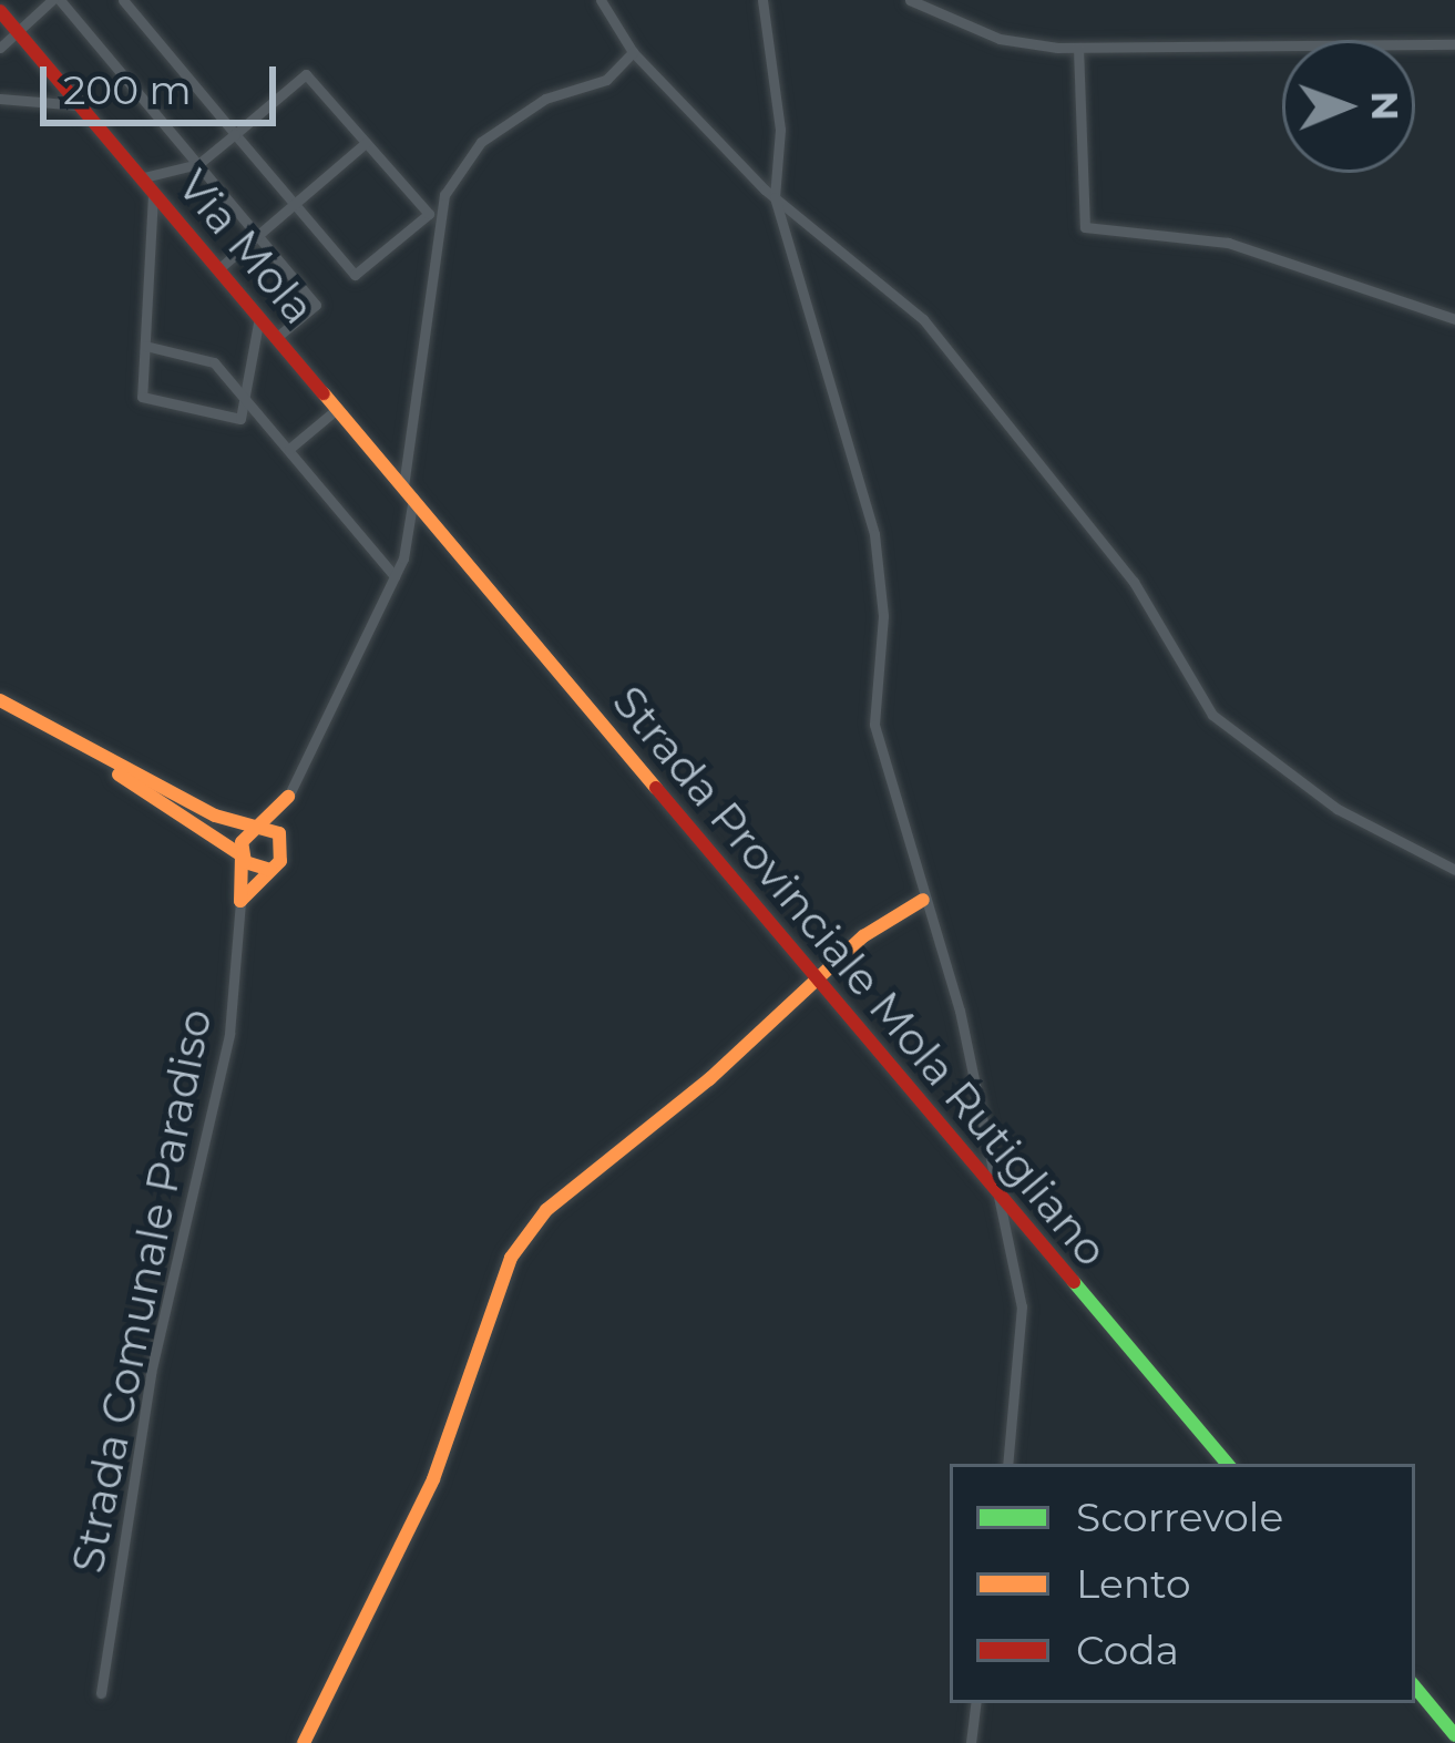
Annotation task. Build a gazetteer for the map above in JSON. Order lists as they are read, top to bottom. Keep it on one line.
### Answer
{"streets":{"street":["Via Mola","Strada Provinciale Mola Rutigliano","Strada Comunale Paradiso"]},"crossings":[["Via Mola","Strada Provinciale Mola Rutigliano"]],"legend":["Scorrevole","Lento","Coda"],"scale_bar":"200 m","north":"right"}
